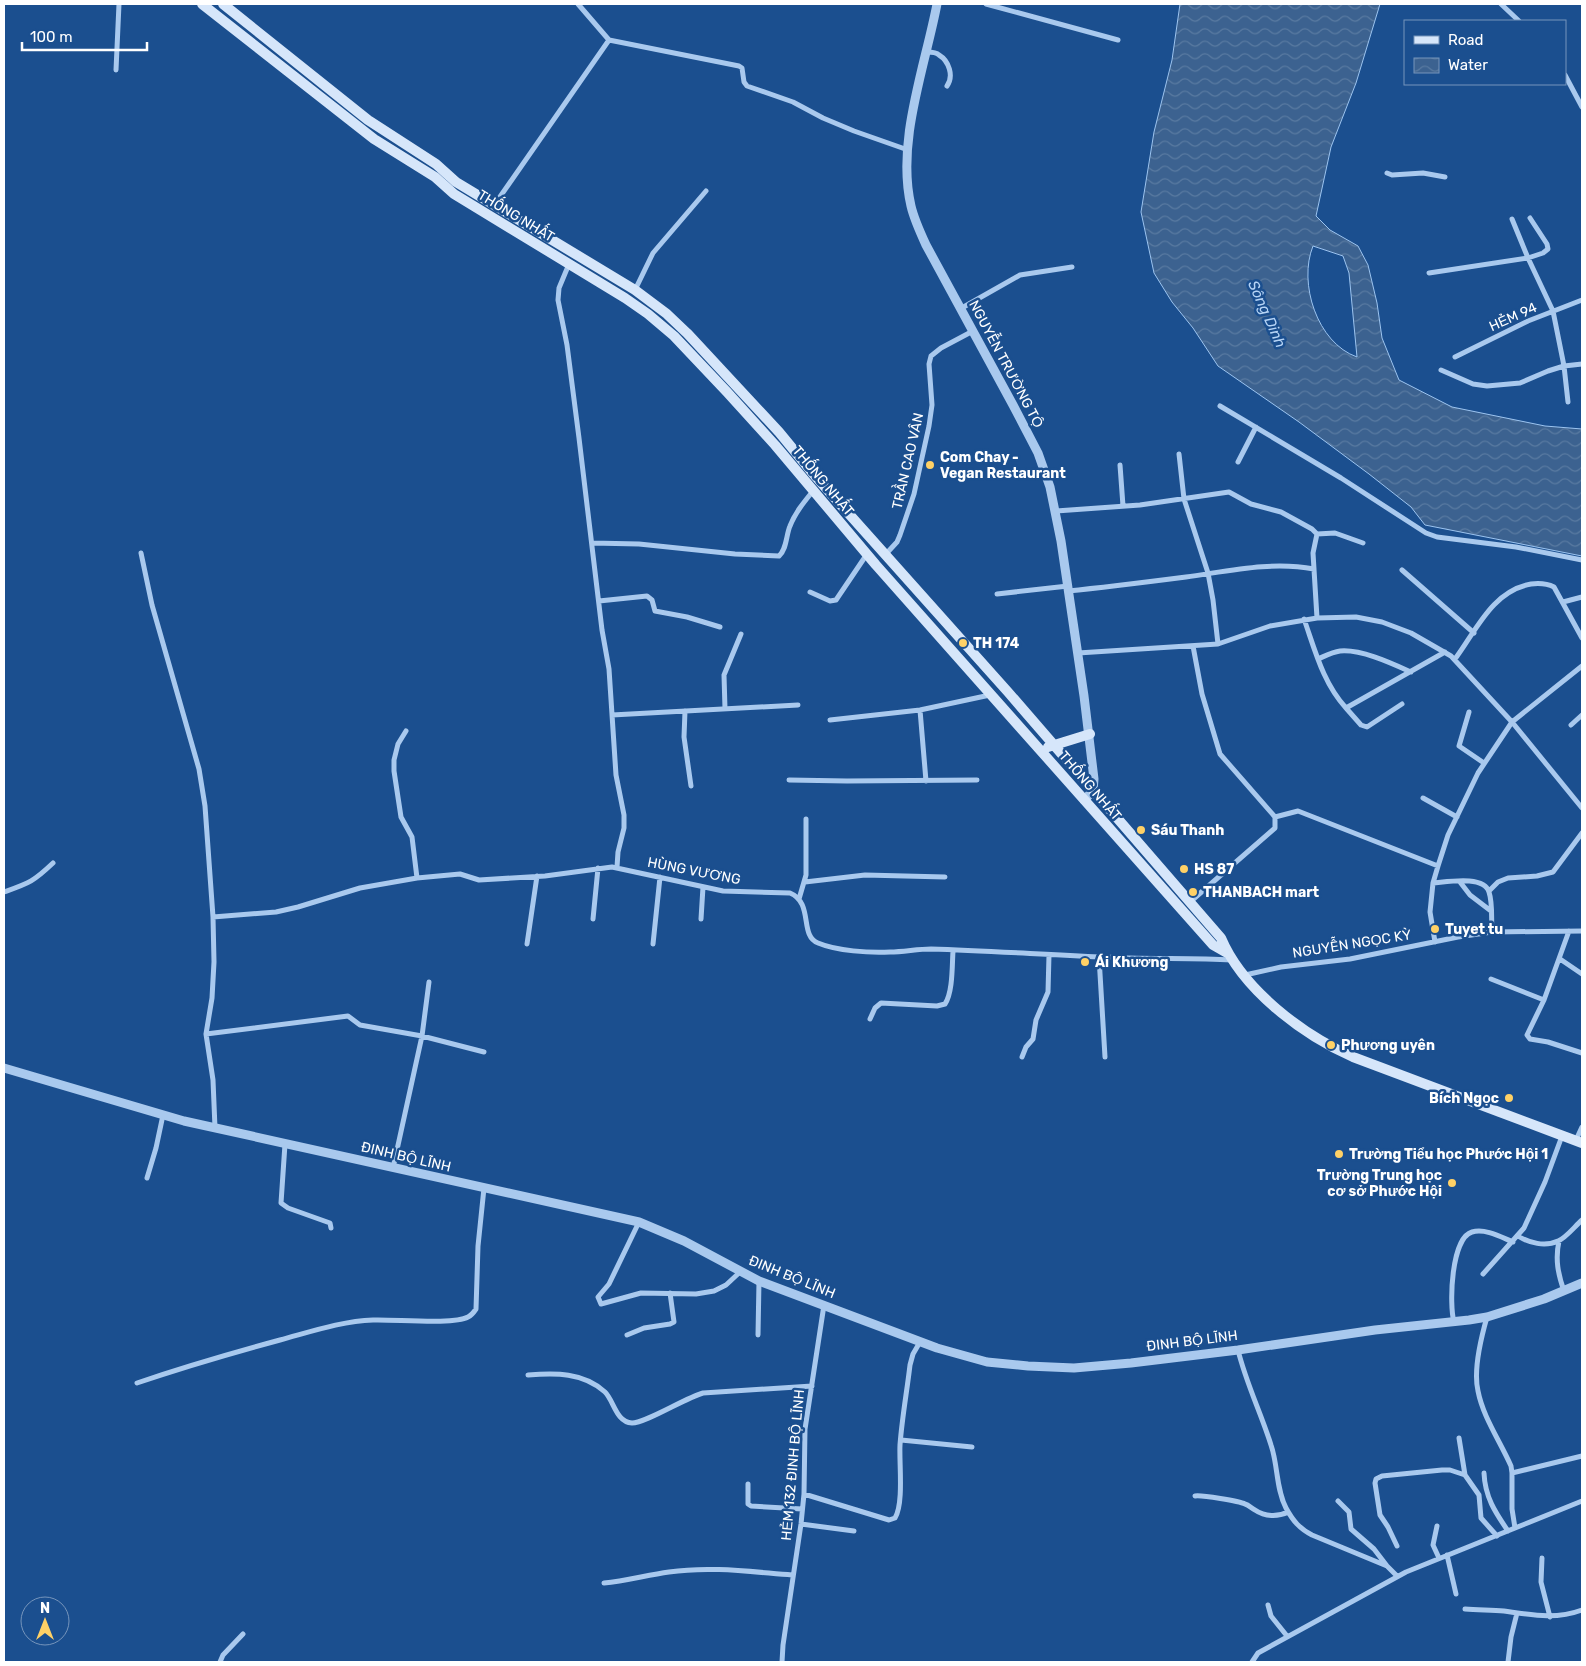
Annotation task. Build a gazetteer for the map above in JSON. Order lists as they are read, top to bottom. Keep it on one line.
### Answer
{"streets":{"main road":["THỐNG NHẤT"],"street":["HẺM 94","NGUYỄN TRƯỜNG TỘ","TRẦN CAO VÂN","HÙNG VƯƠNG","NGUYỄN NGỌC KỲ","ĐINH BỘ LĨNH","HẺM 132 ĐINH BỘ LĨNH"]},"crossings":[["THỐNG NHẤT","NGUYỄN TRƯỜNG TỘ"],["THỐNG NHẤT","TRẦN CAO VÂN"],["NGUYỄN TRƯỜNG TỘ","TRẦN CAO VÂN"],["ĐINH BỘ LĨNH","HẺM 132 ĐINH BỘ LĨNH"]],"water":["Sông Dinh"],"places":["Com Chay - Vegan Restaurant","TH 174","Sáu Thanh","HS 87","THANBACH mart","Tuyet tu","Ái Khương","Phương uyên","Bích Ngọc","Trường Tiểu học Phước Hội 1","Trường Trung học cơ sở Phước Hội"],"legend":["Road","Water"],"scale_bar":"100 m","north":"top"}
